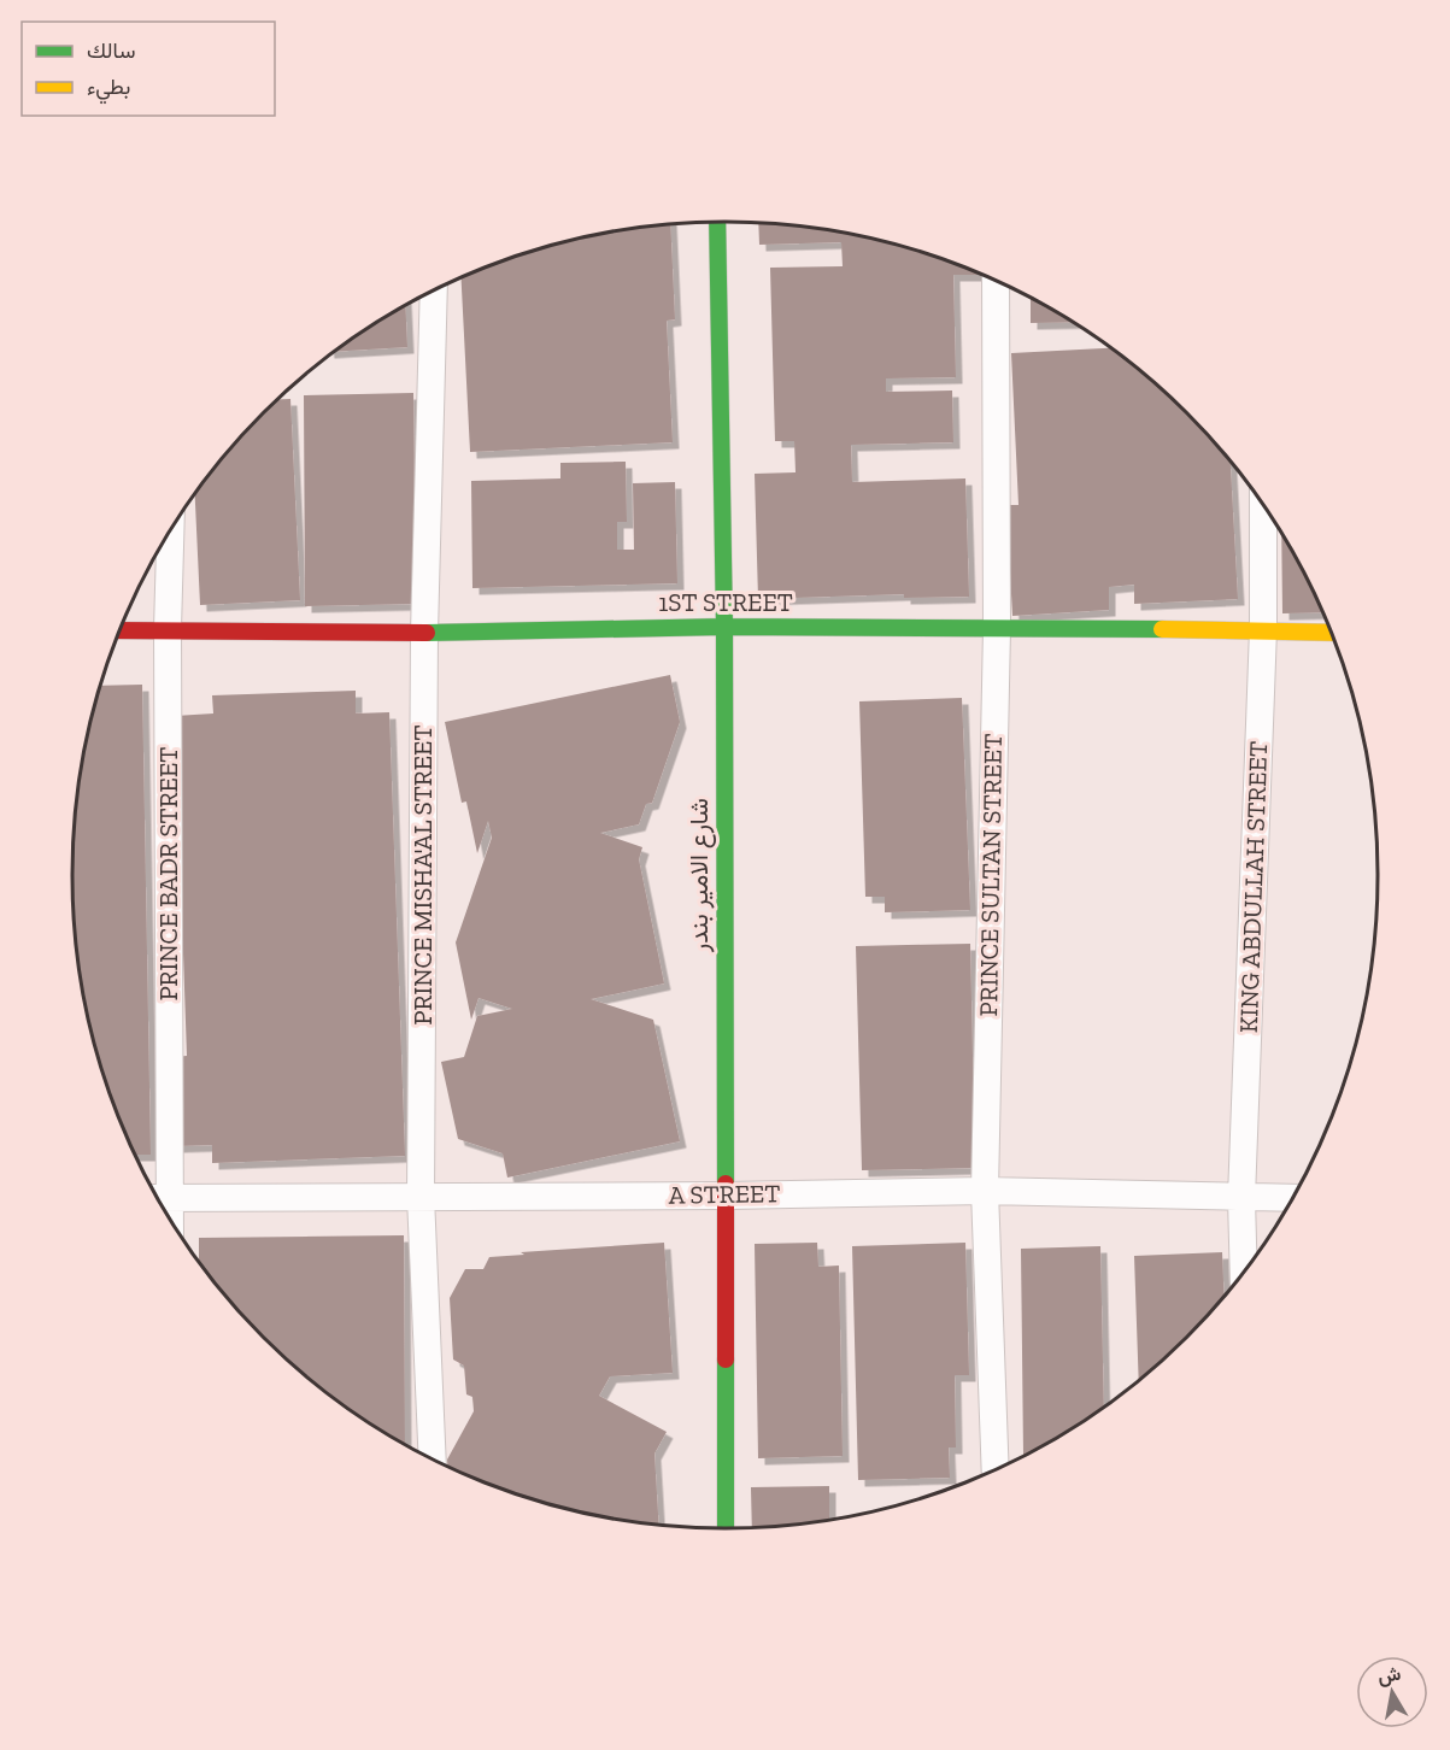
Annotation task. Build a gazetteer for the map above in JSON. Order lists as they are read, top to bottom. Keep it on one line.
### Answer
{"streets":{"street":["1ST STREET","PRINCE BADR STREET","PRINCE MISHA'AL STREET","شارع الامير بندر","PRINCE SULTAN STREET","KING ABDULLAH STREET","A STREET"]},"crossings":[["1ST STREET","PRINCE BADR STREET"],["1ST STREET","PRINCE MISHA'AL STREET"],["1ST STREET","شارع الامير بندر"],["1ST STREET","PRINCE SULTAN STREET"],["1ST STREET","KING ABDULLAH STREET"],["PRINCE BADR STREET","A STREET"],["PRINCE MISHA'AL STREET","A STREET"],["شارع الامير بندر","A STREET"],["PRINCE SULTAN STREET","A STREET"],["KING ABDULLAH STREET","A STREET"]],"legend":["سالك","بطيء"],"north":"top"}
